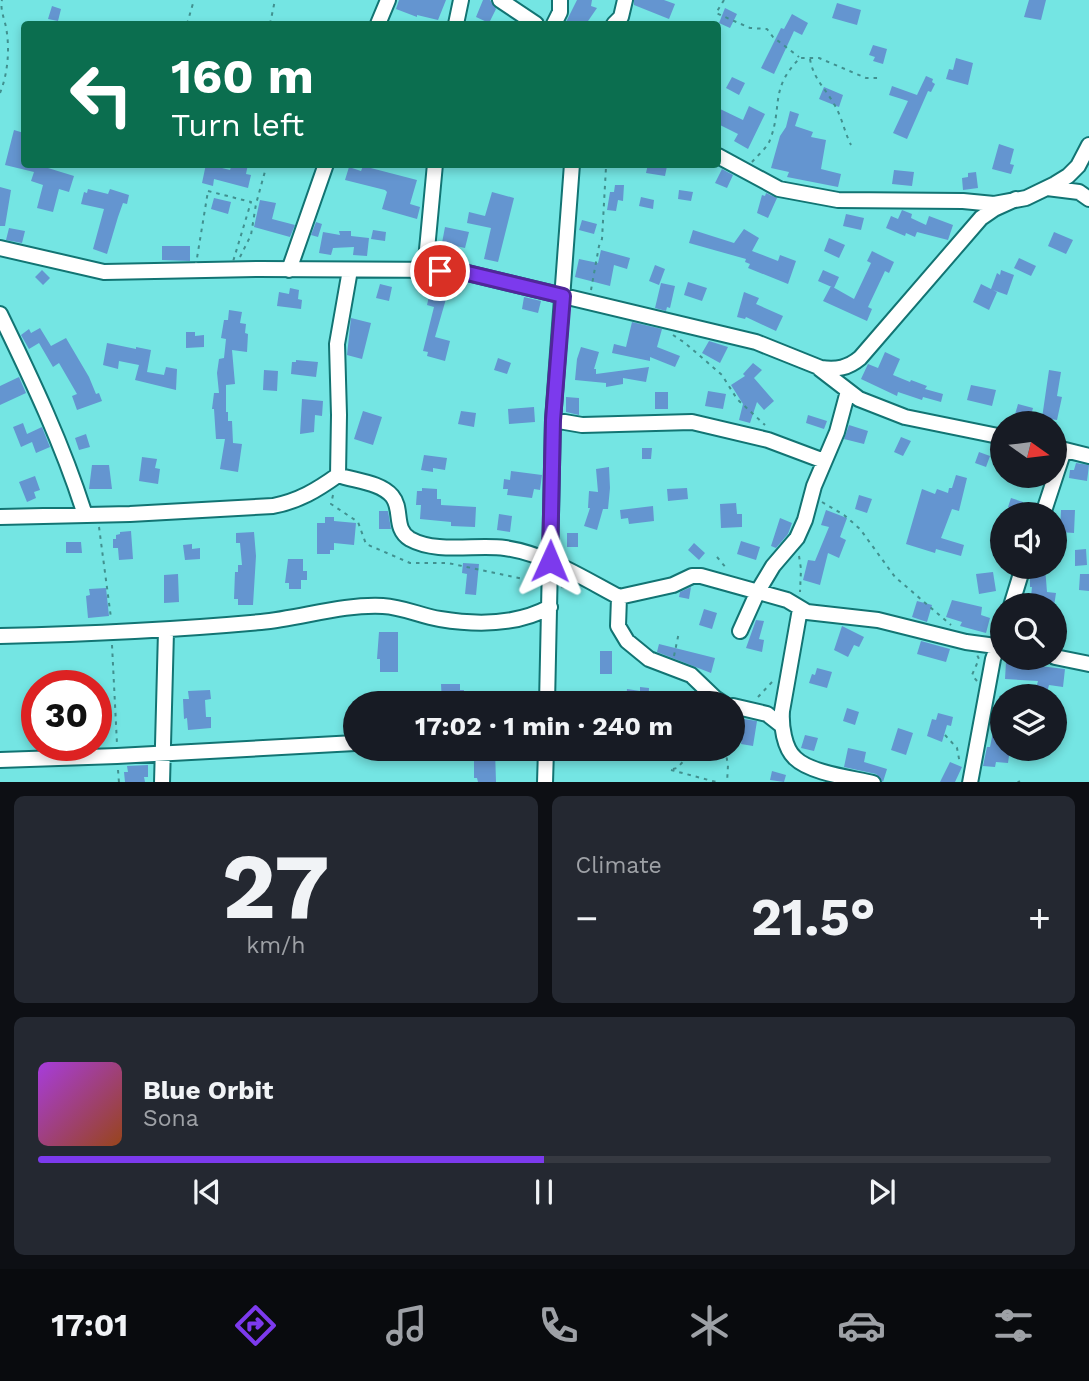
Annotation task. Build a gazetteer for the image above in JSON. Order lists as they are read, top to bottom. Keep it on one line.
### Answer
{"north":"right","page":{"turn":["160 m","Turn left"],"limit":"30","trip":"17:02 · 1 min · 240 m","tile":[["27","km/h"],"Climate"],"heat":["−","21.5°","+"],"song":["Blue Orbit","Sona"],"tabs":"17:01"}}
